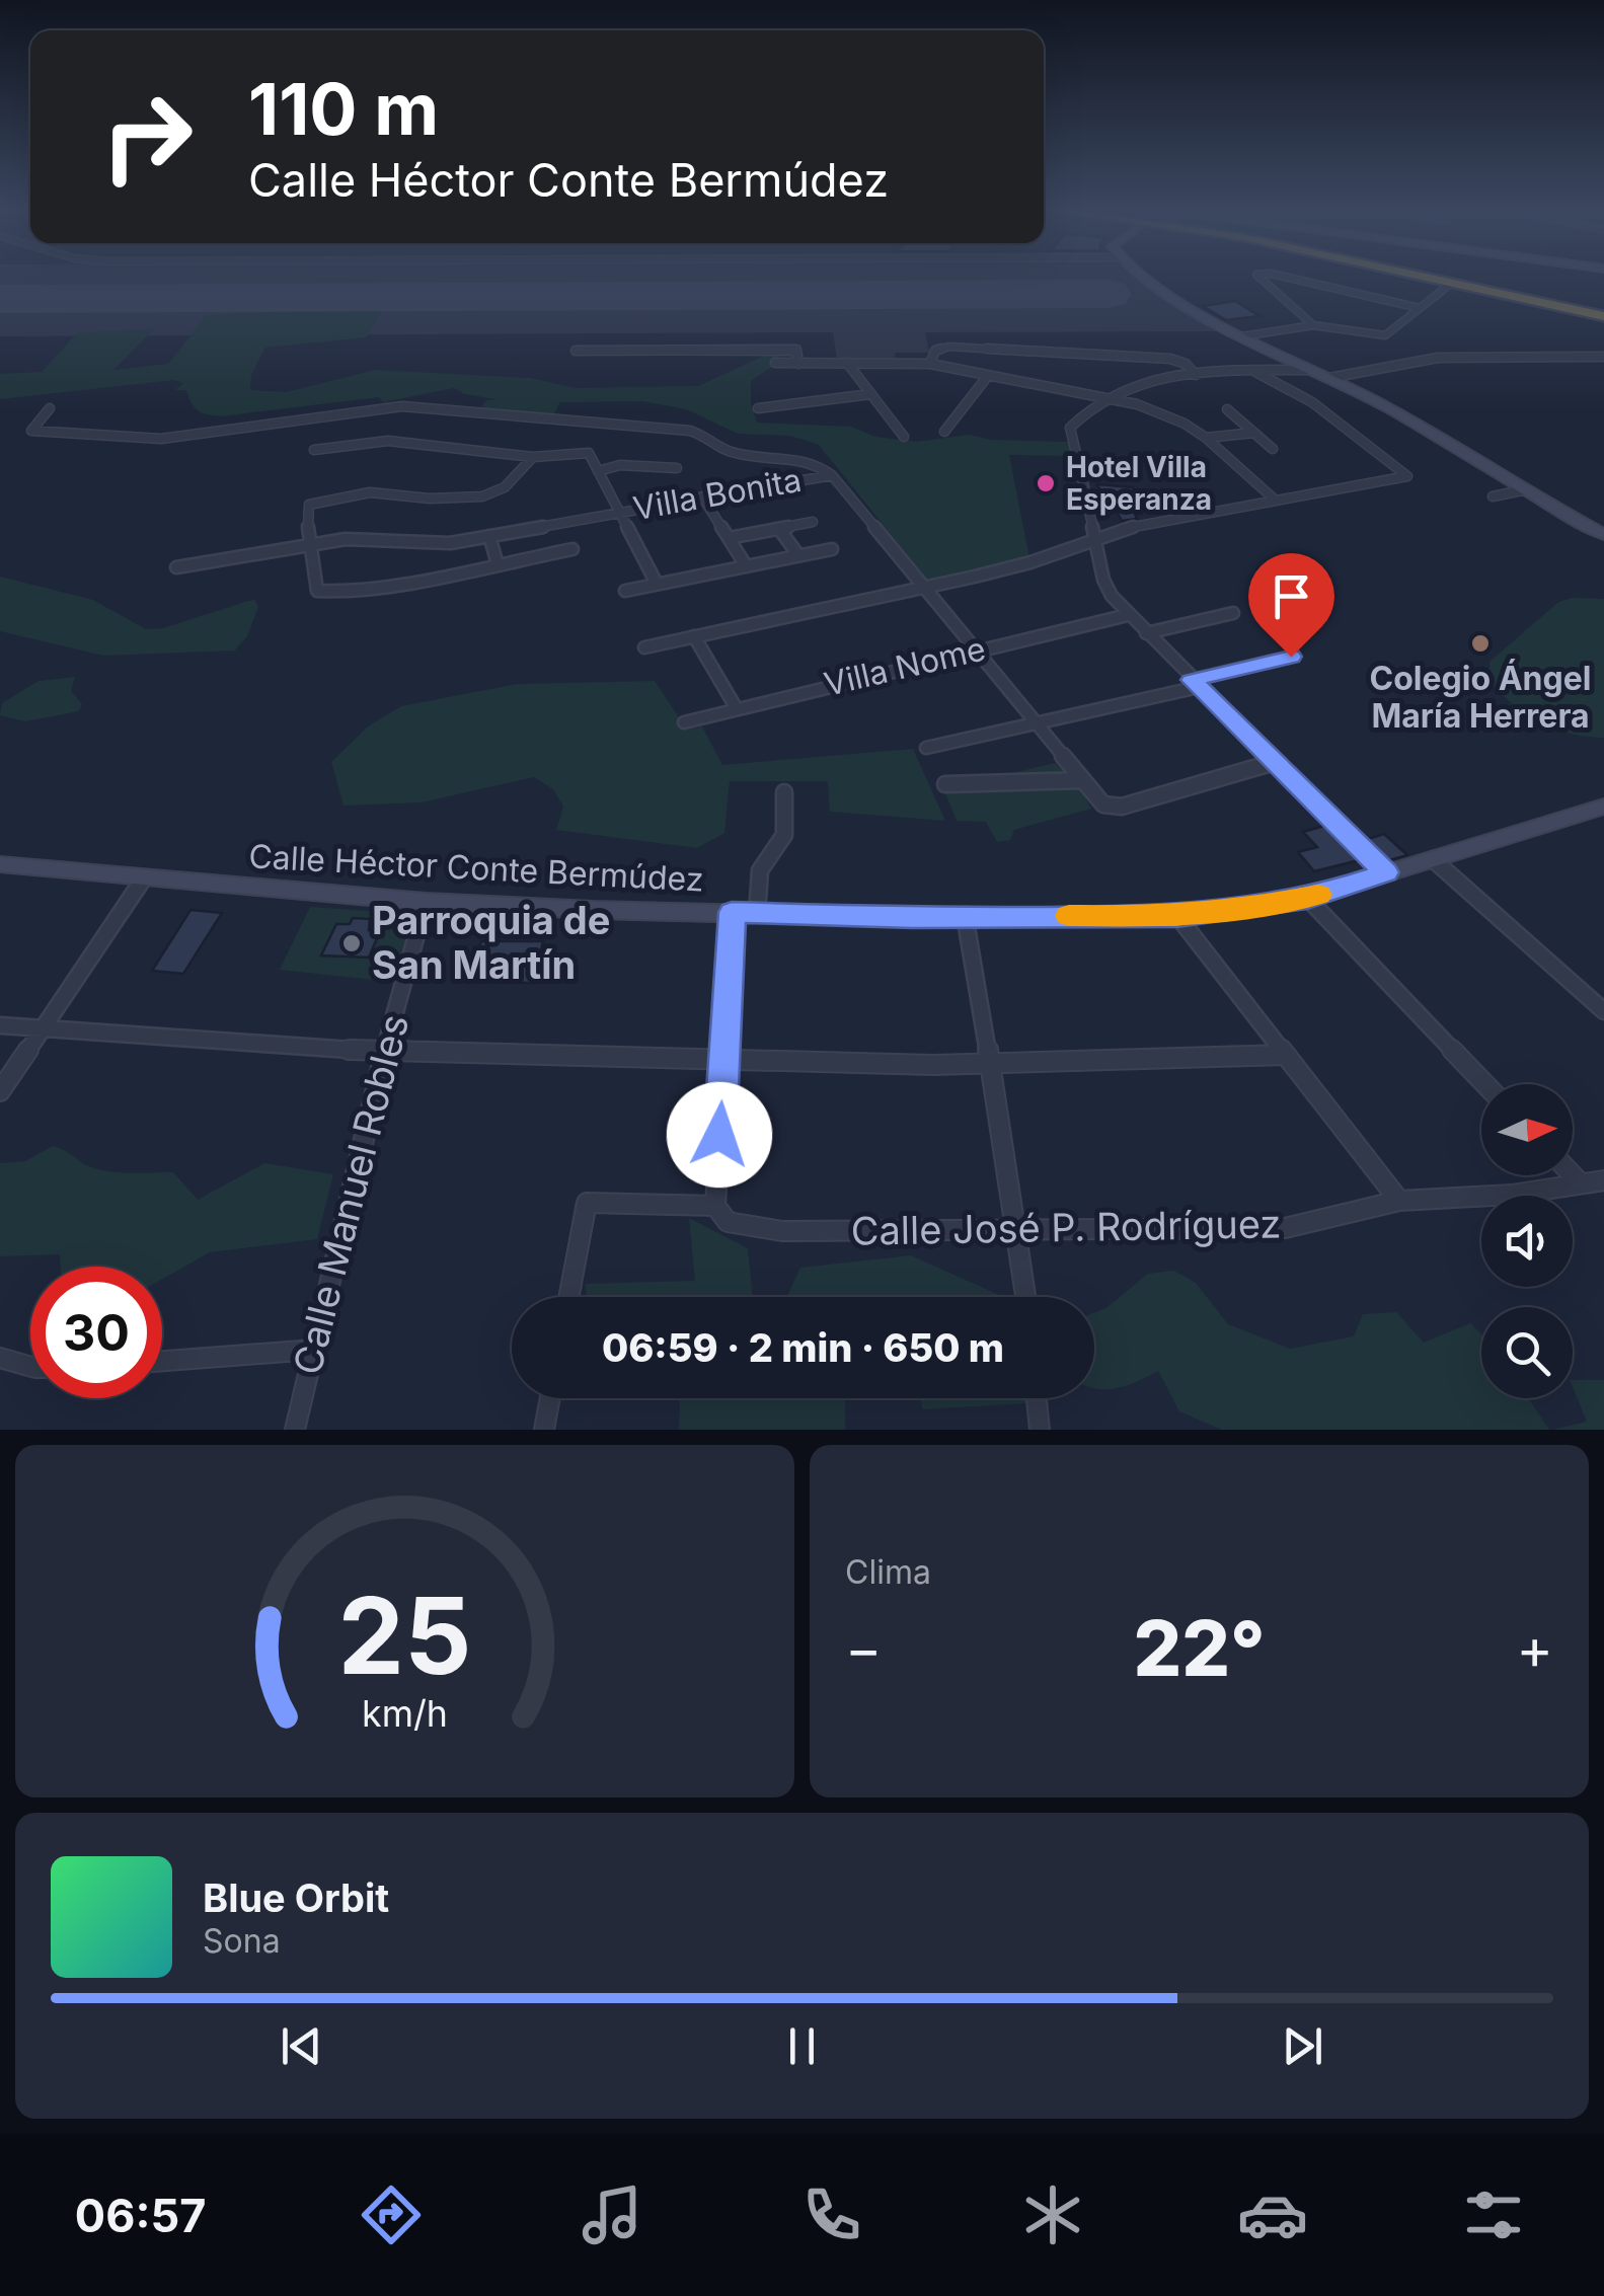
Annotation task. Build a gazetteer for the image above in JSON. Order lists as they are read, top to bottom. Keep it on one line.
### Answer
{"streets":{"street":["Villa Bonita","Villa Nome","Calle Héctor Conte Bermúdez","Calle Manuel Robles","Calle José P. Rodríguez"]},"crossings":[["Villa Bonita","Villa Nome"],["Calle Héctor Conte Bermúdez","Calle Manuel Robles"]],"places":["Hotel Villa Esperanza","Colegio Ángel María Herrera","Parroquia de San Martín"],"north":"right","page":{"turn":["110 m","Calle Héctor Conte Bermúdez"],"limit":"30","trip":"06:59 · 2 min · 650 m","tile":"Clima","heat":["−","22°","+"],"song":["Blue Orbit","Sona"],"tabs":"06:57","gauge":["25","km/h"]}}
